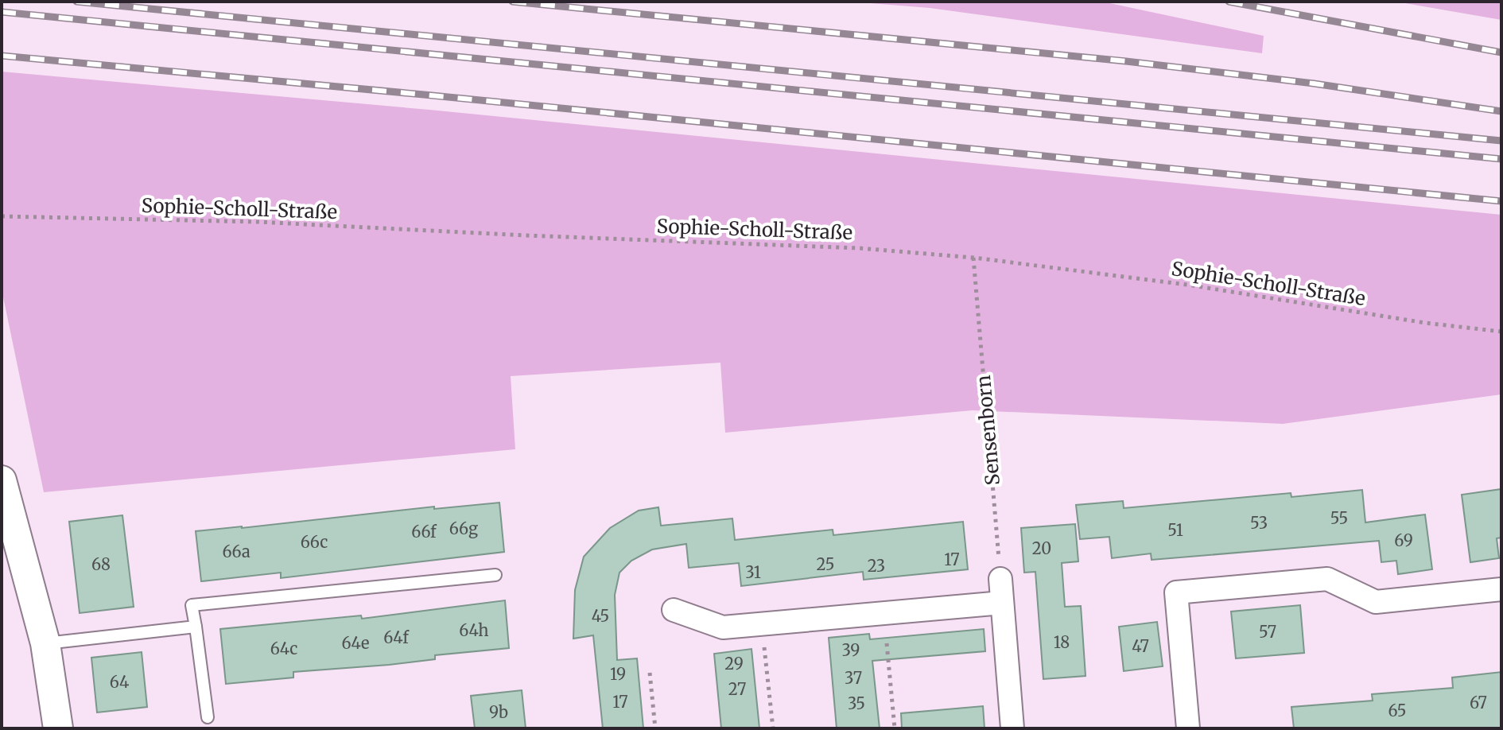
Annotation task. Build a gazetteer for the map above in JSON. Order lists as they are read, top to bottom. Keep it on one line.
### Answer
{"streets":{"path":["Sophie-Scholl-Straße","Sensenborn"]},"crossings":[["Sophie-Scholl-Straße","Sensenborn"]],"house_numbers":["55","53","66g","51","66f","69","66c","20","66a","17","68","25","23","31","45","64h","57","64f","18","64e","47","64c","39","29","19","37","64","27","17","67","35","65","9b"]}
